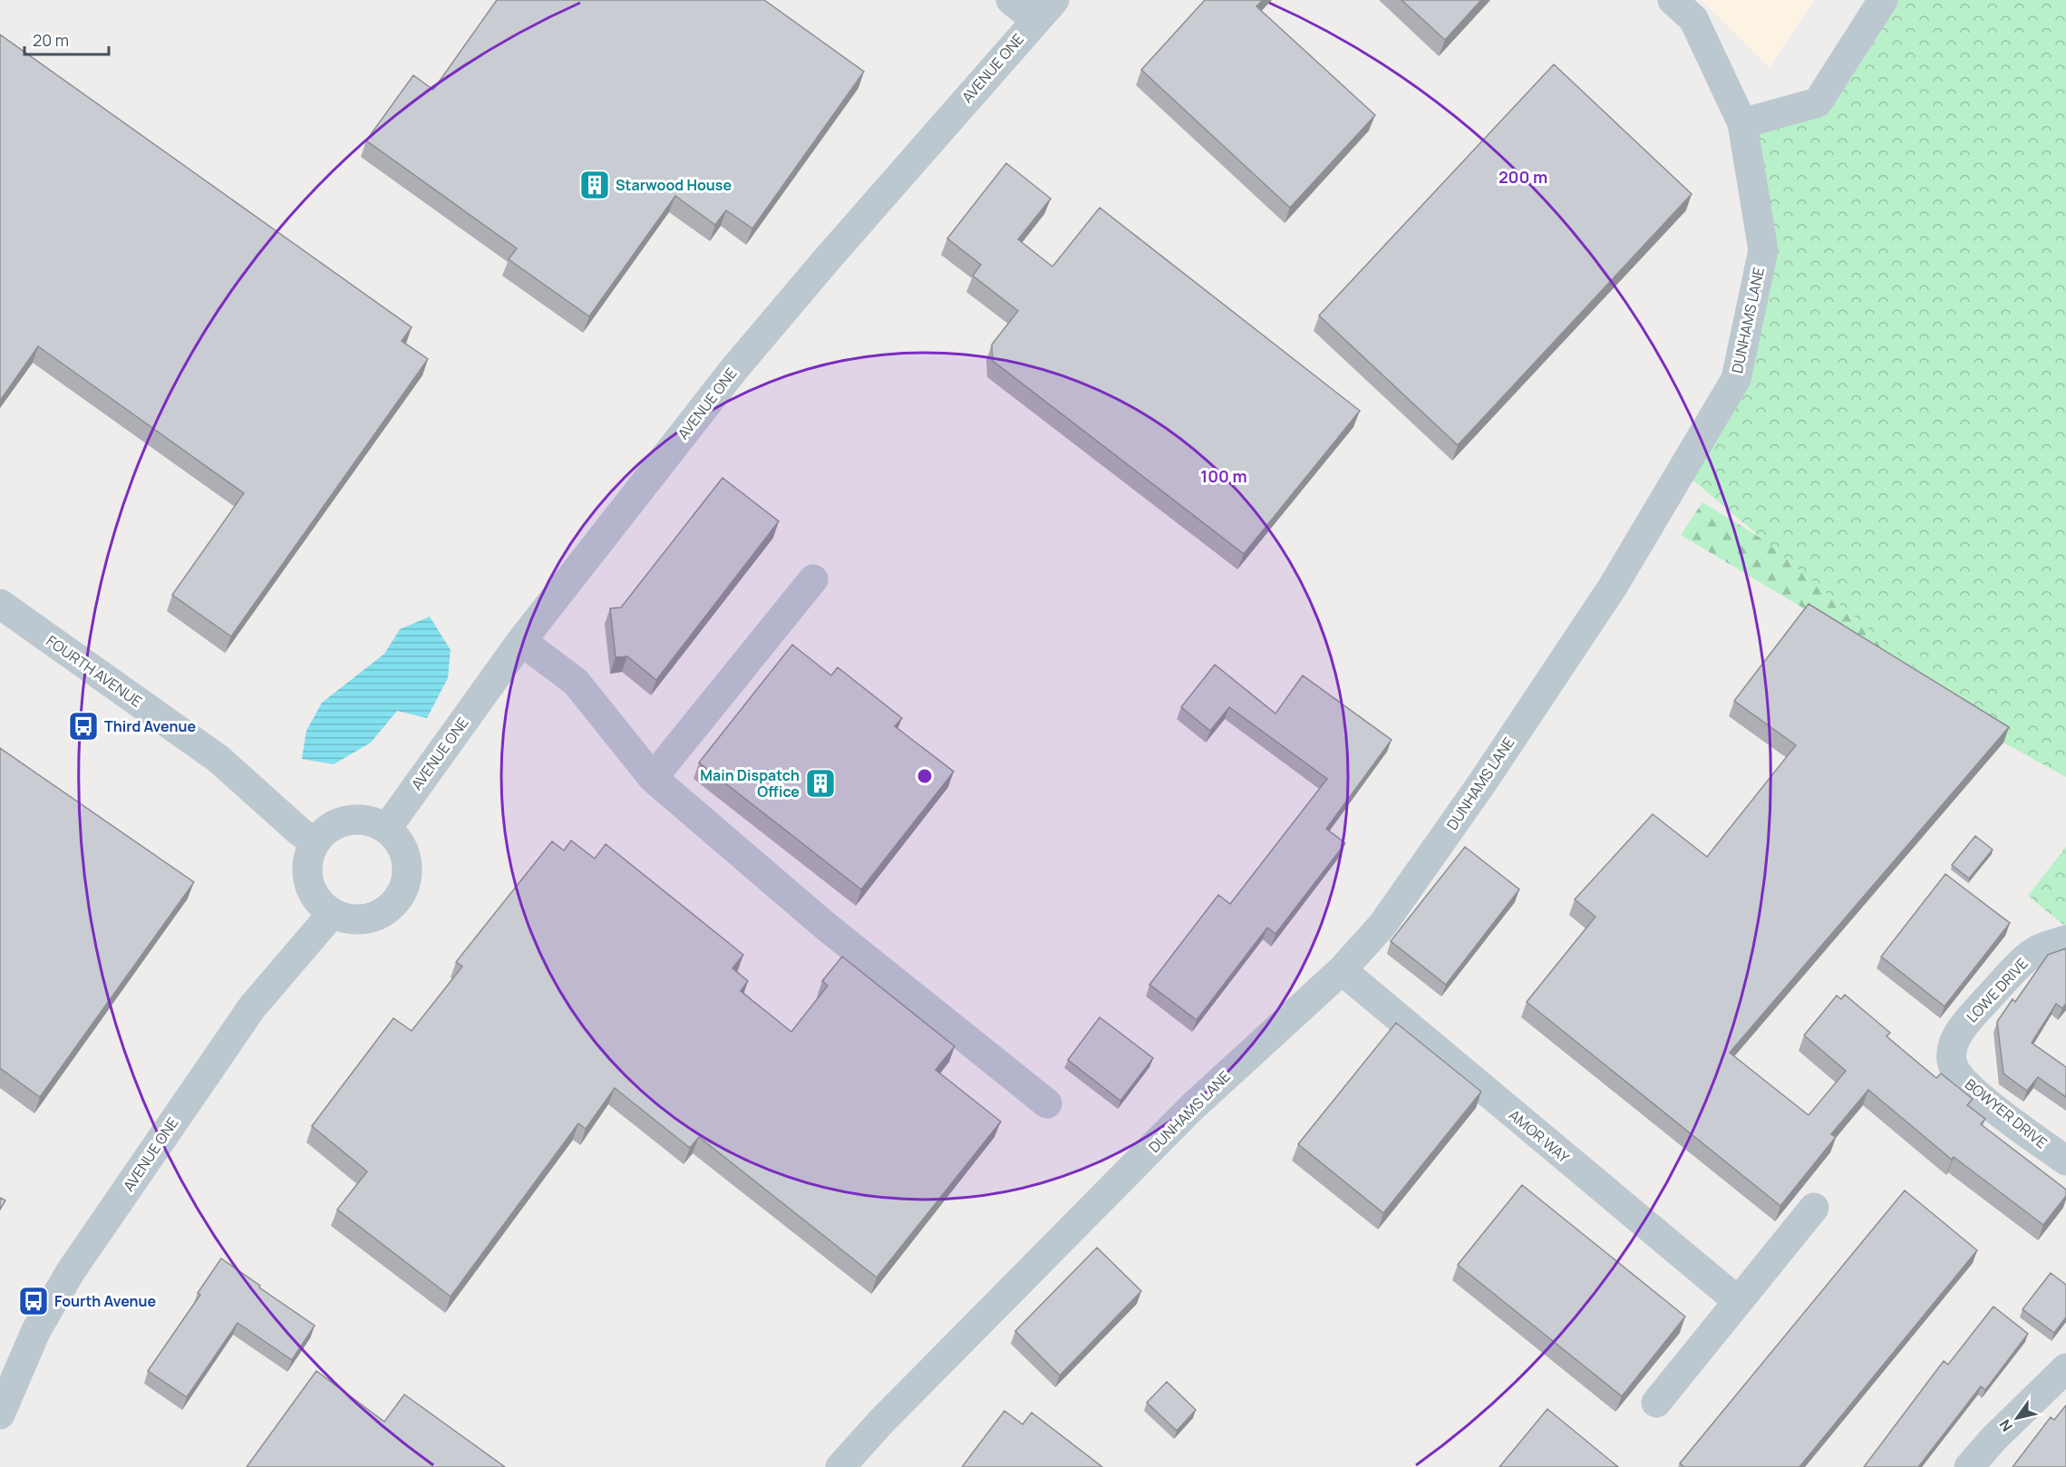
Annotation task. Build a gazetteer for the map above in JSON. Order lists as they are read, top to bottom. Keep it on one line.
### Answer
{"streets":{"street":["AVENUE ONE","DUNHAMS LANE","FOURTH AVENUE","LOWE DRIVE","BOWYER DRIVE","AMOR WAY"]},"crossings":[["AVENUE ONE","FOURTH AVENUE"],["DUNHAMS LANE","AMOR WAY"],["LOWE DRIVE","BOWYER DRIVE"]],"places":{"building":["Starwood House","Main Dispatch Office"],"bus stop":["Third Avenue","Fourth Avenue"]},"scale_bar":"20 m","north":"bottom left","rings":["200 m","100 m"]}
